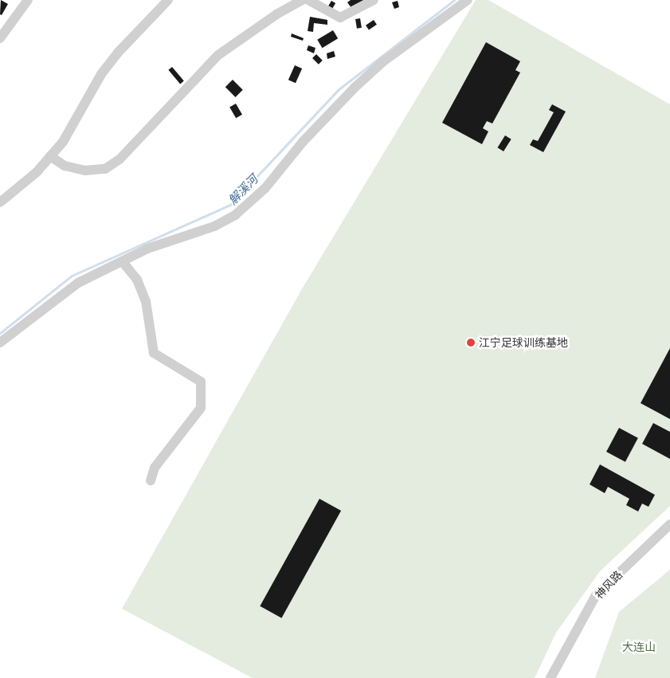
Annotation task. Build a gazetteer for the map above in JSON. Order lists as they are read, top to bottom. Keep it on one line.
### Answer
{"streets":{"street":["神风路"]},"water":["解溪河"],"parks":["大连山"],"places":["江宁足球训练基地"]}
